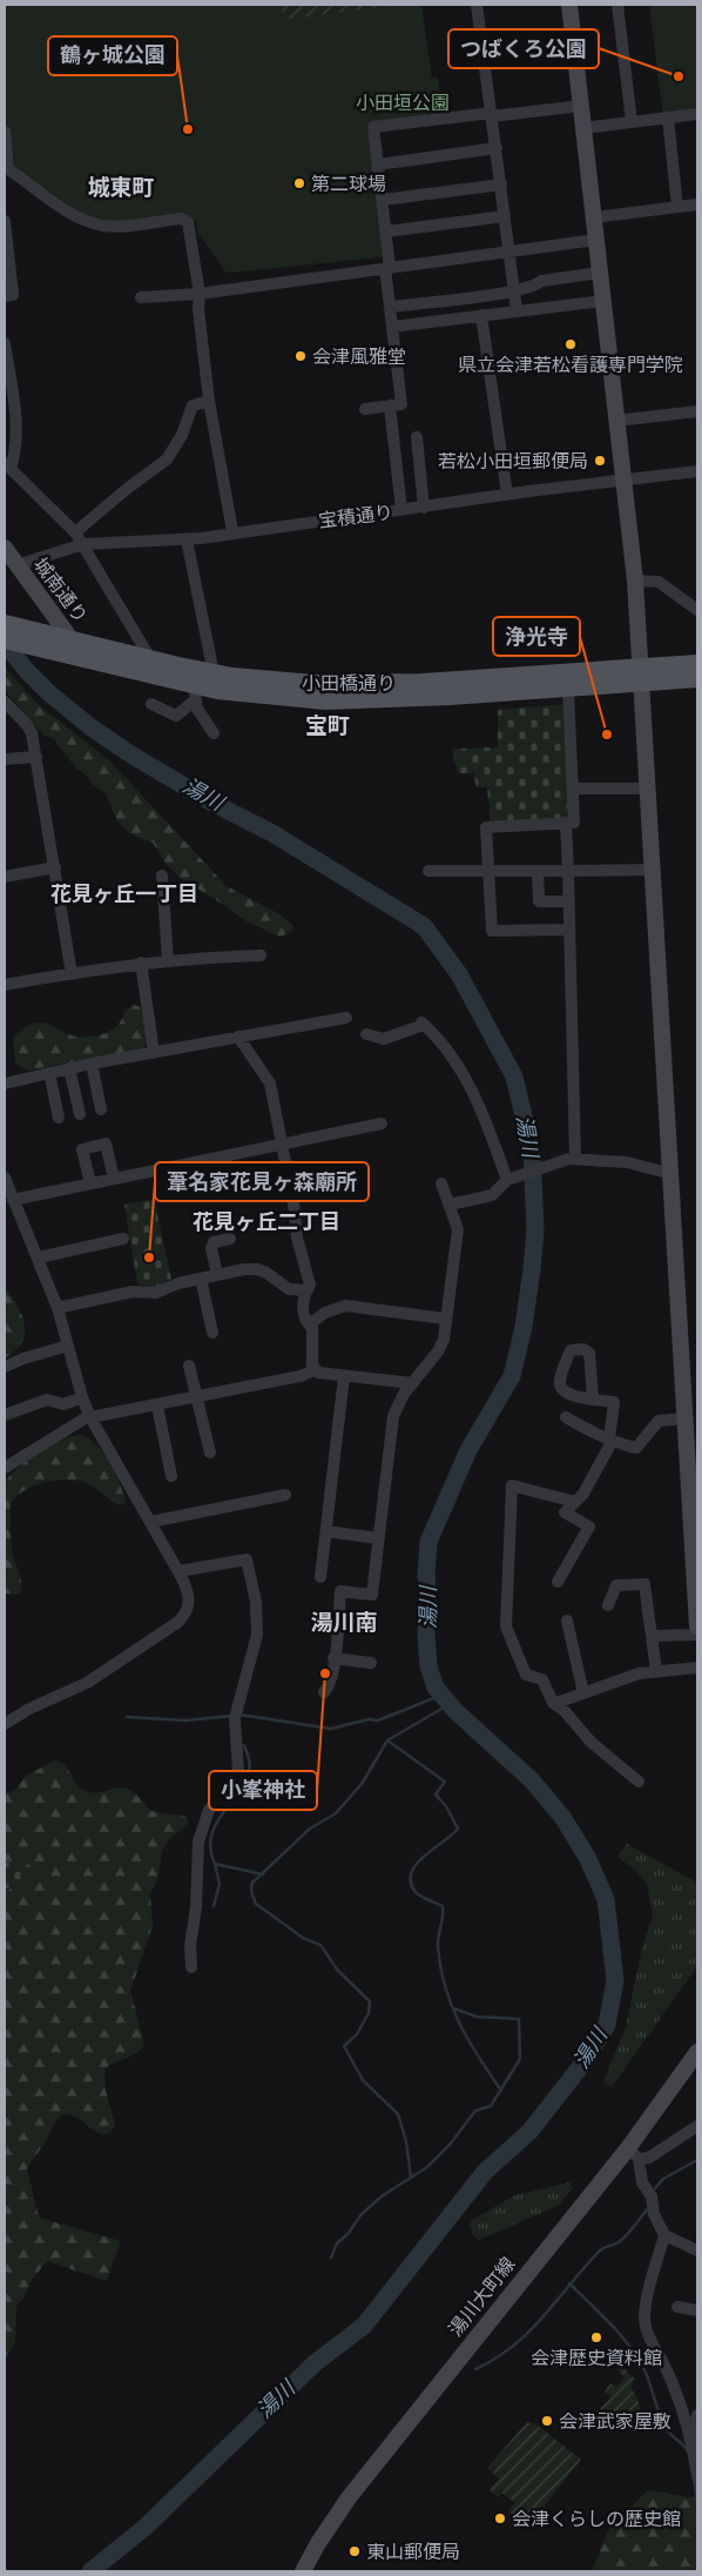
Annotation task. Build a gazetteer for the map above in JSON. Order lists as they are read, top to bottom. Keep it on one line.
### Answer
{"streets":{"main road":["小田橋通り"],"street":["宝積通り","城南通り","湯川大町線"]},"crossings":[["宝積通り","城南通り"],["城南通り","小田橋通り"]],"districts":["城東町","宝町","花見ヶ丘一丁目","花見ヶ丘二丁目","湯川南"],"water":["湯川"],"parks":["小田垣公園"],"places":["つばくろ公園","鶴ヶ城公園","第二球場","県立会津若松看護専門学院","会津風雅堂","若松小田垣郵便局","浄光寺","葦名家花見ヶ森廟所","小峯神社","会津歴史資料館","会津武家屋敷","会津くらしの歴史館","東山郵便局"]}
